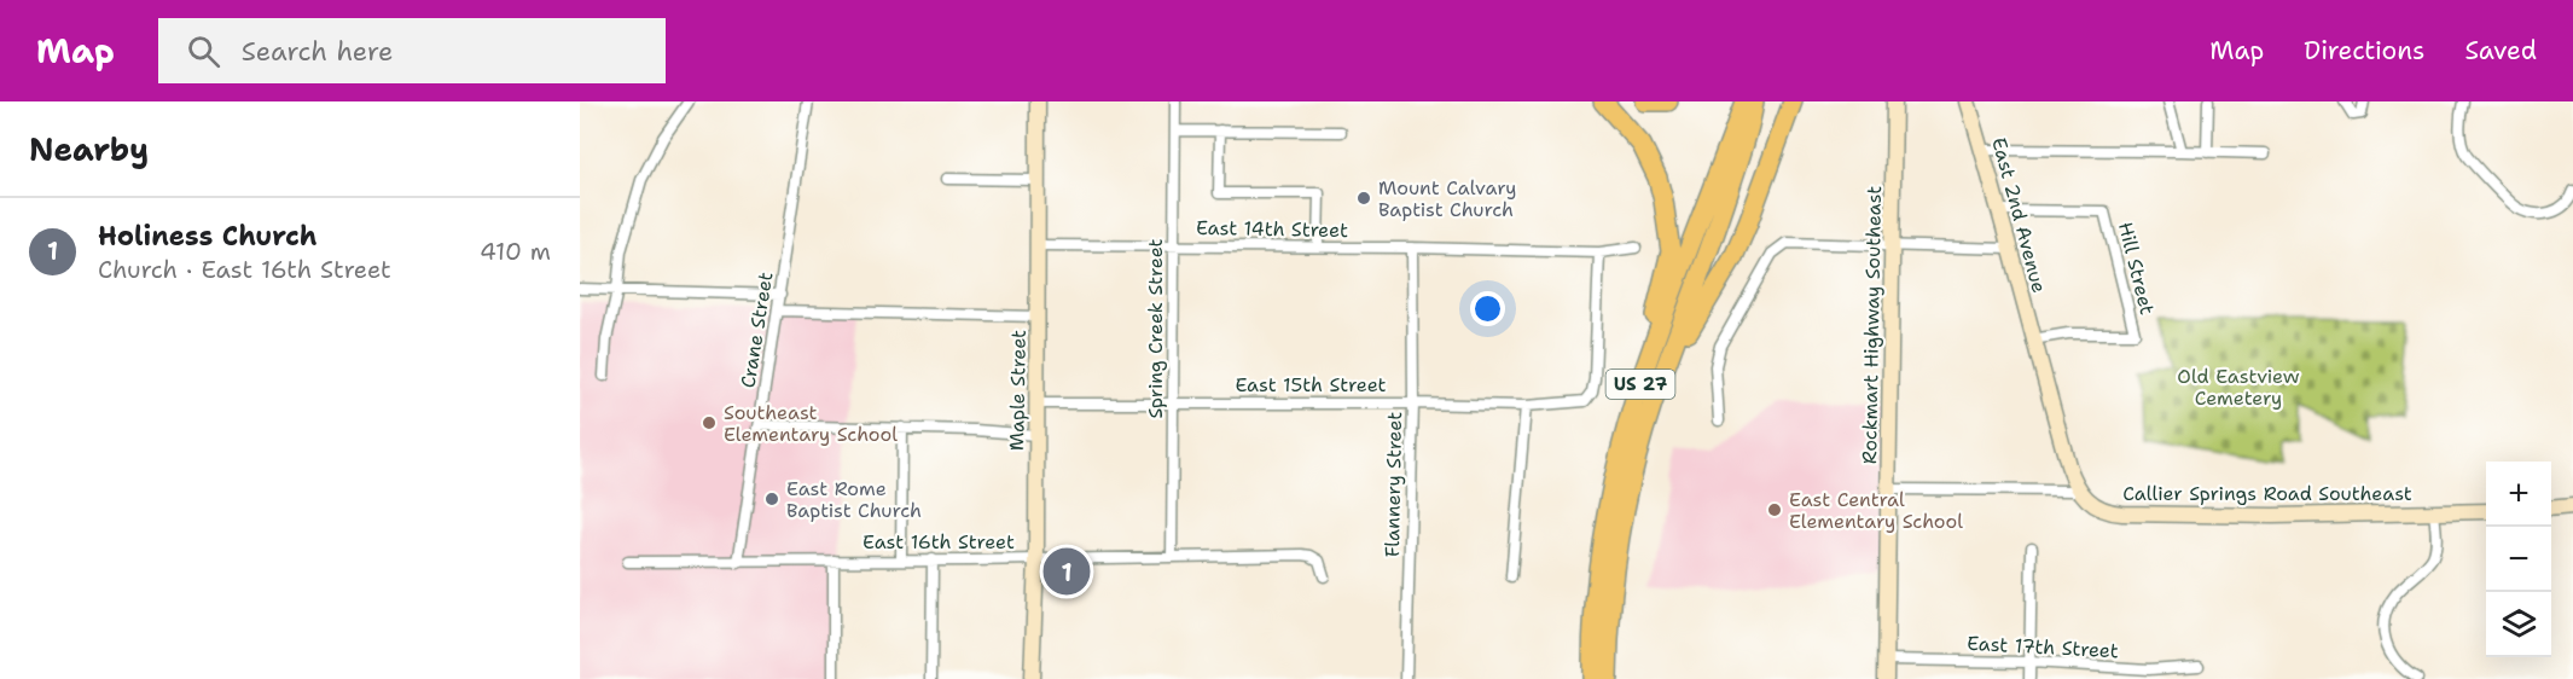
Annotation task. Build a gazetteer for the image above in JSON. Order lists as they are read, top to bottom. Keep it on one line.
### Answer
{"streets":{"highway":["US 27"],"main road":["East 2nd Avenue","Rockmart Highway Southeast","Maple Street","Callier Springs Road Southeast"],"street":["East 14th Street","Hill Street","Spring Creek Street","Crane Street","East 15th Street","Flannery Street","East 16th Street","East 17th Street"]},"crossings":[["East 2nd Avenue","Hill Street"],["East 14th Street","Spring Creek Street"],["East 14th Street","East 15th Street"],["East 14th Street","Maple Street"],["East 14th Street","Flannery Street"],["Rockmart Highway Southeast","East 17th Street"],["Spring Creek Street","East 15th Street"],["Spring Creek Street","East 16th Street"],["Crane Street","East 16th Street"],["East 15th Street","Maple Street"],["East 15th Street","Flannery Street"],["Maple Street","East 16th Street"]],"parks":["Old Eastview Cemetery"],"places":["Mount Calvary Baptist Church","Southeast Elementary School","East Rome Baptist Church","East Central Elementary School"],"page":{"header":"Map","search":"Search here","nav":["Map","Directions","Saved"],"heading":"Nearby","list":[{"mark":"1","name":"Holiness Church","note":"Church · East 16th Street","value":"410 m"}],"map_buttons":["+","−"],"pins":"1"}}
